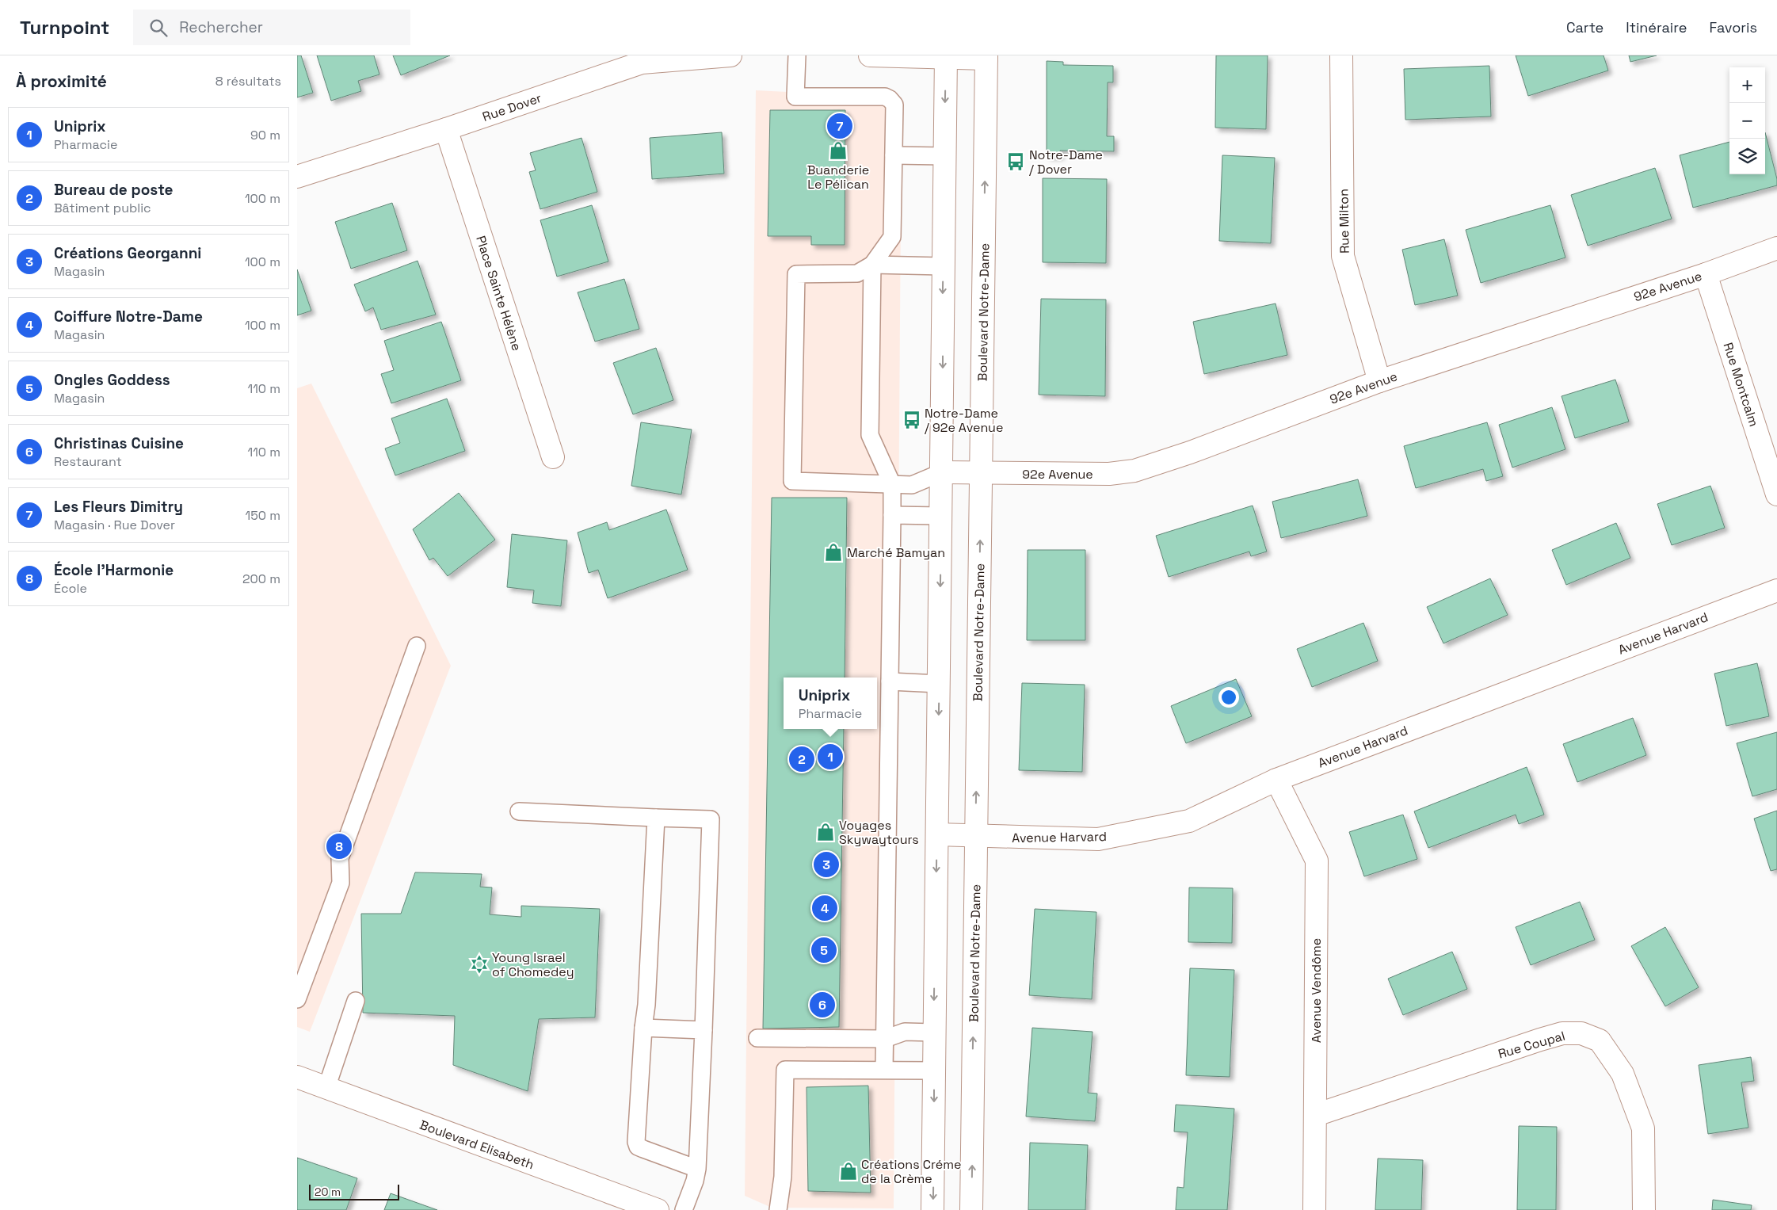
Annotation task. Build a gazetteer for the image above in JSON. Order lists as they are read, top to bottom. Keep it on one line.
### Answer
{"streets":{"street":["Rue Dover","Rue Milton","92e Avenue","Place Sainte Hélène","Boulevard Notre-Dame","Rue Montcalm","Avenue Harvard","Avenue Vendôme","Rue Coupal","Boulevard Elisabeth"]},"crossings":[["Rue Dover","Place Sainte Hélène"],["Rue Milton","92e Avenue"],["92e Avenue","Boulevard Notre-Dame"],["92e Avenue","Rue Montcalm"],["Boulevard Notre-Dame","Avenue Harvard"],["Avenue Harvard","Avenue Vendôme"],["Avenue Vendôme","Rue Coupal"]],"places":{"shop":["Buanderie Le Pélican","Marché Bamyan","Voyages Skywaytours","Créations Créme de la Crème"],"bus stop":["Notre-Dame / Dover","Notre-Dame / 92e Avenue"],"synagogue":["Young Israel of Chomedey"]},"scale_bar":"20 m","page":{"header":"Turnpoint","search":"Rechercher","nav":["Carte","Itinéraire","Favoris"],"heading":["À proximité","8 résultats"],"map_buttons":["+","−"],"list":[{"mark":"1","name":"Uniprix","note":"Pharmacie","value":"90 m"},{"mark":"2","name":"Bureau de poste","note":"Bâtiment public","value":"100 m"},{"mark":"3","name":"Créations Georganni","note":"Magasin","value":"100 m"},{"mark":"4","name":"Coiffure Notre-Dame","note":"Magasin","value":"100 m"},{"mark":"5","name":"Ongles Goddess","note":"Magasin","value":"110 m"},{"mark":"6","name":"Christinas Cuisine","note":"Restaurant","value":"110 m"},{"mark":"7","name":"Les Fleurs Dimitry","note":"Magasin · Rue Dover","value":"150 m"},{"mark":"8","name":"École l'Harmonie","note":"École","value":"200 m"}],"pins":["7","1","2","8","3","4","5","6"],"popup":["Uniprix","Pharmacie"],"scale":"20 m"}}
